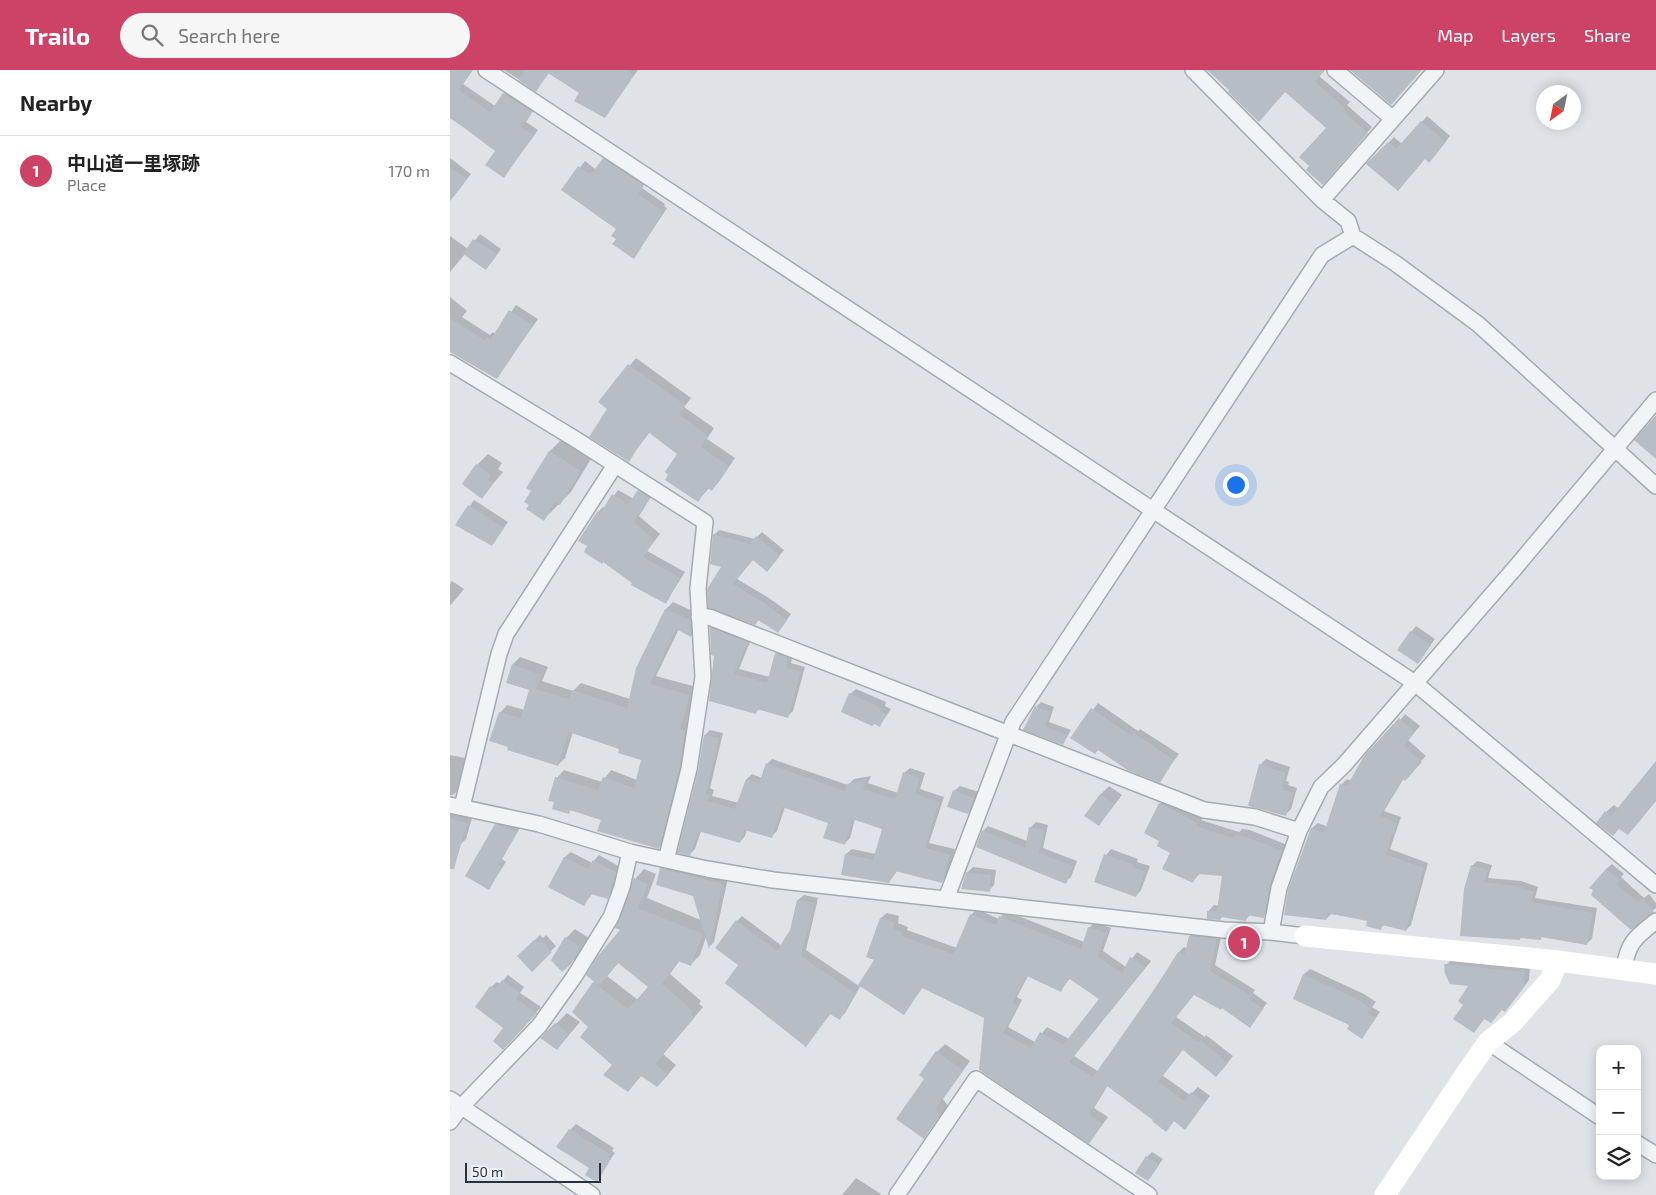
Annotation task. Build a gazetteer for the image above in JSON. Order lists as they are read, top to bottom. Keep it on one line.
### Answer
{"scale_bar":"50 m","north":"bottom left","page":{"header":"Trailo","search":"Search here","nav":["Map","Layers","Share"],"heading":"Nearby","list":[{"mark":"1","name":"中山道一里塚跡","note":"Place","value":"170 m"}],"pins":"1","map_buttons":["+","−"],"scale":"50 m"}}
